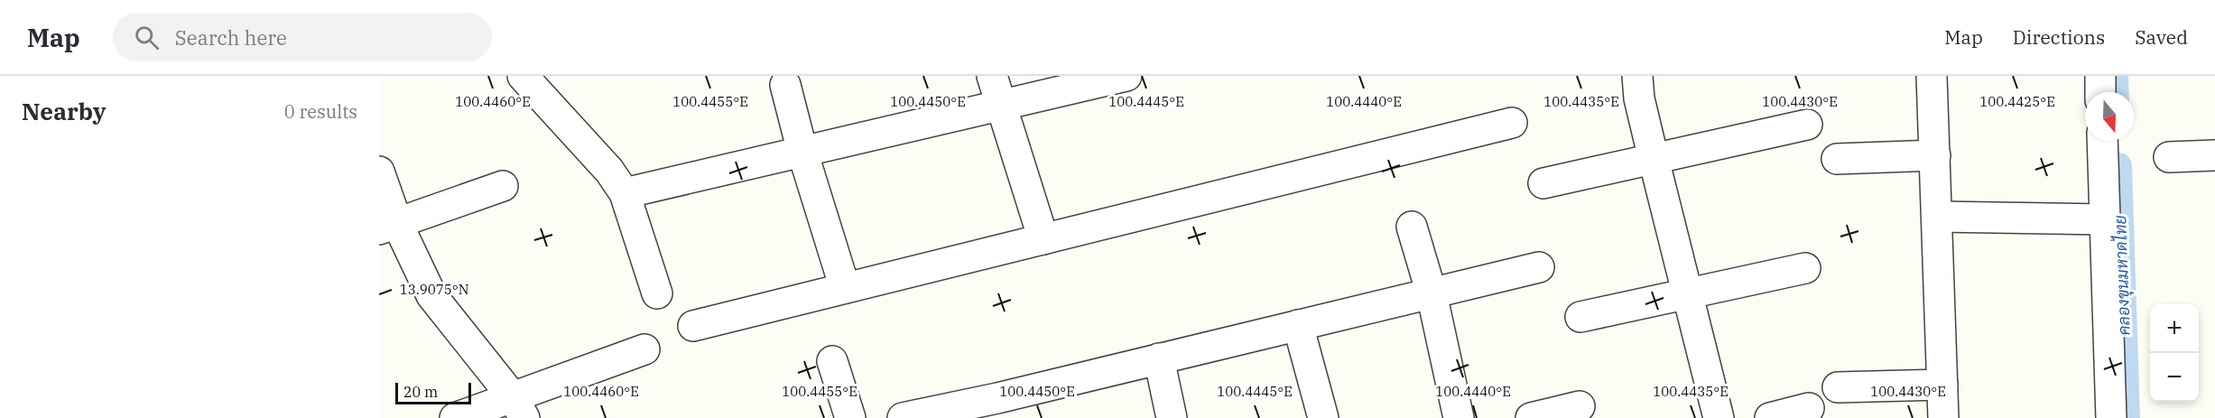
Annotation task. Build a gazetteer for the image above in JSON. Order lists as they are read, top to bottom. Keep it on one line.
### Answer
{"water":["คลองขุนมหาดไทย"],"scale_bar":"20 m","north":"bottom","page":{"header":"Map","search":"Search here","nav":["Map","Directions","Saved"],"heading":["Nearby","0 results"],"map_buttons":["+","−"],"scale":"20 m"},"coordinates":["100.4450°E","100.4445°E","100.4440°E","100.4430°E","100.4425°E","100.4460°E","100.4455°E","100.4435°E","13.9075°N"]}
